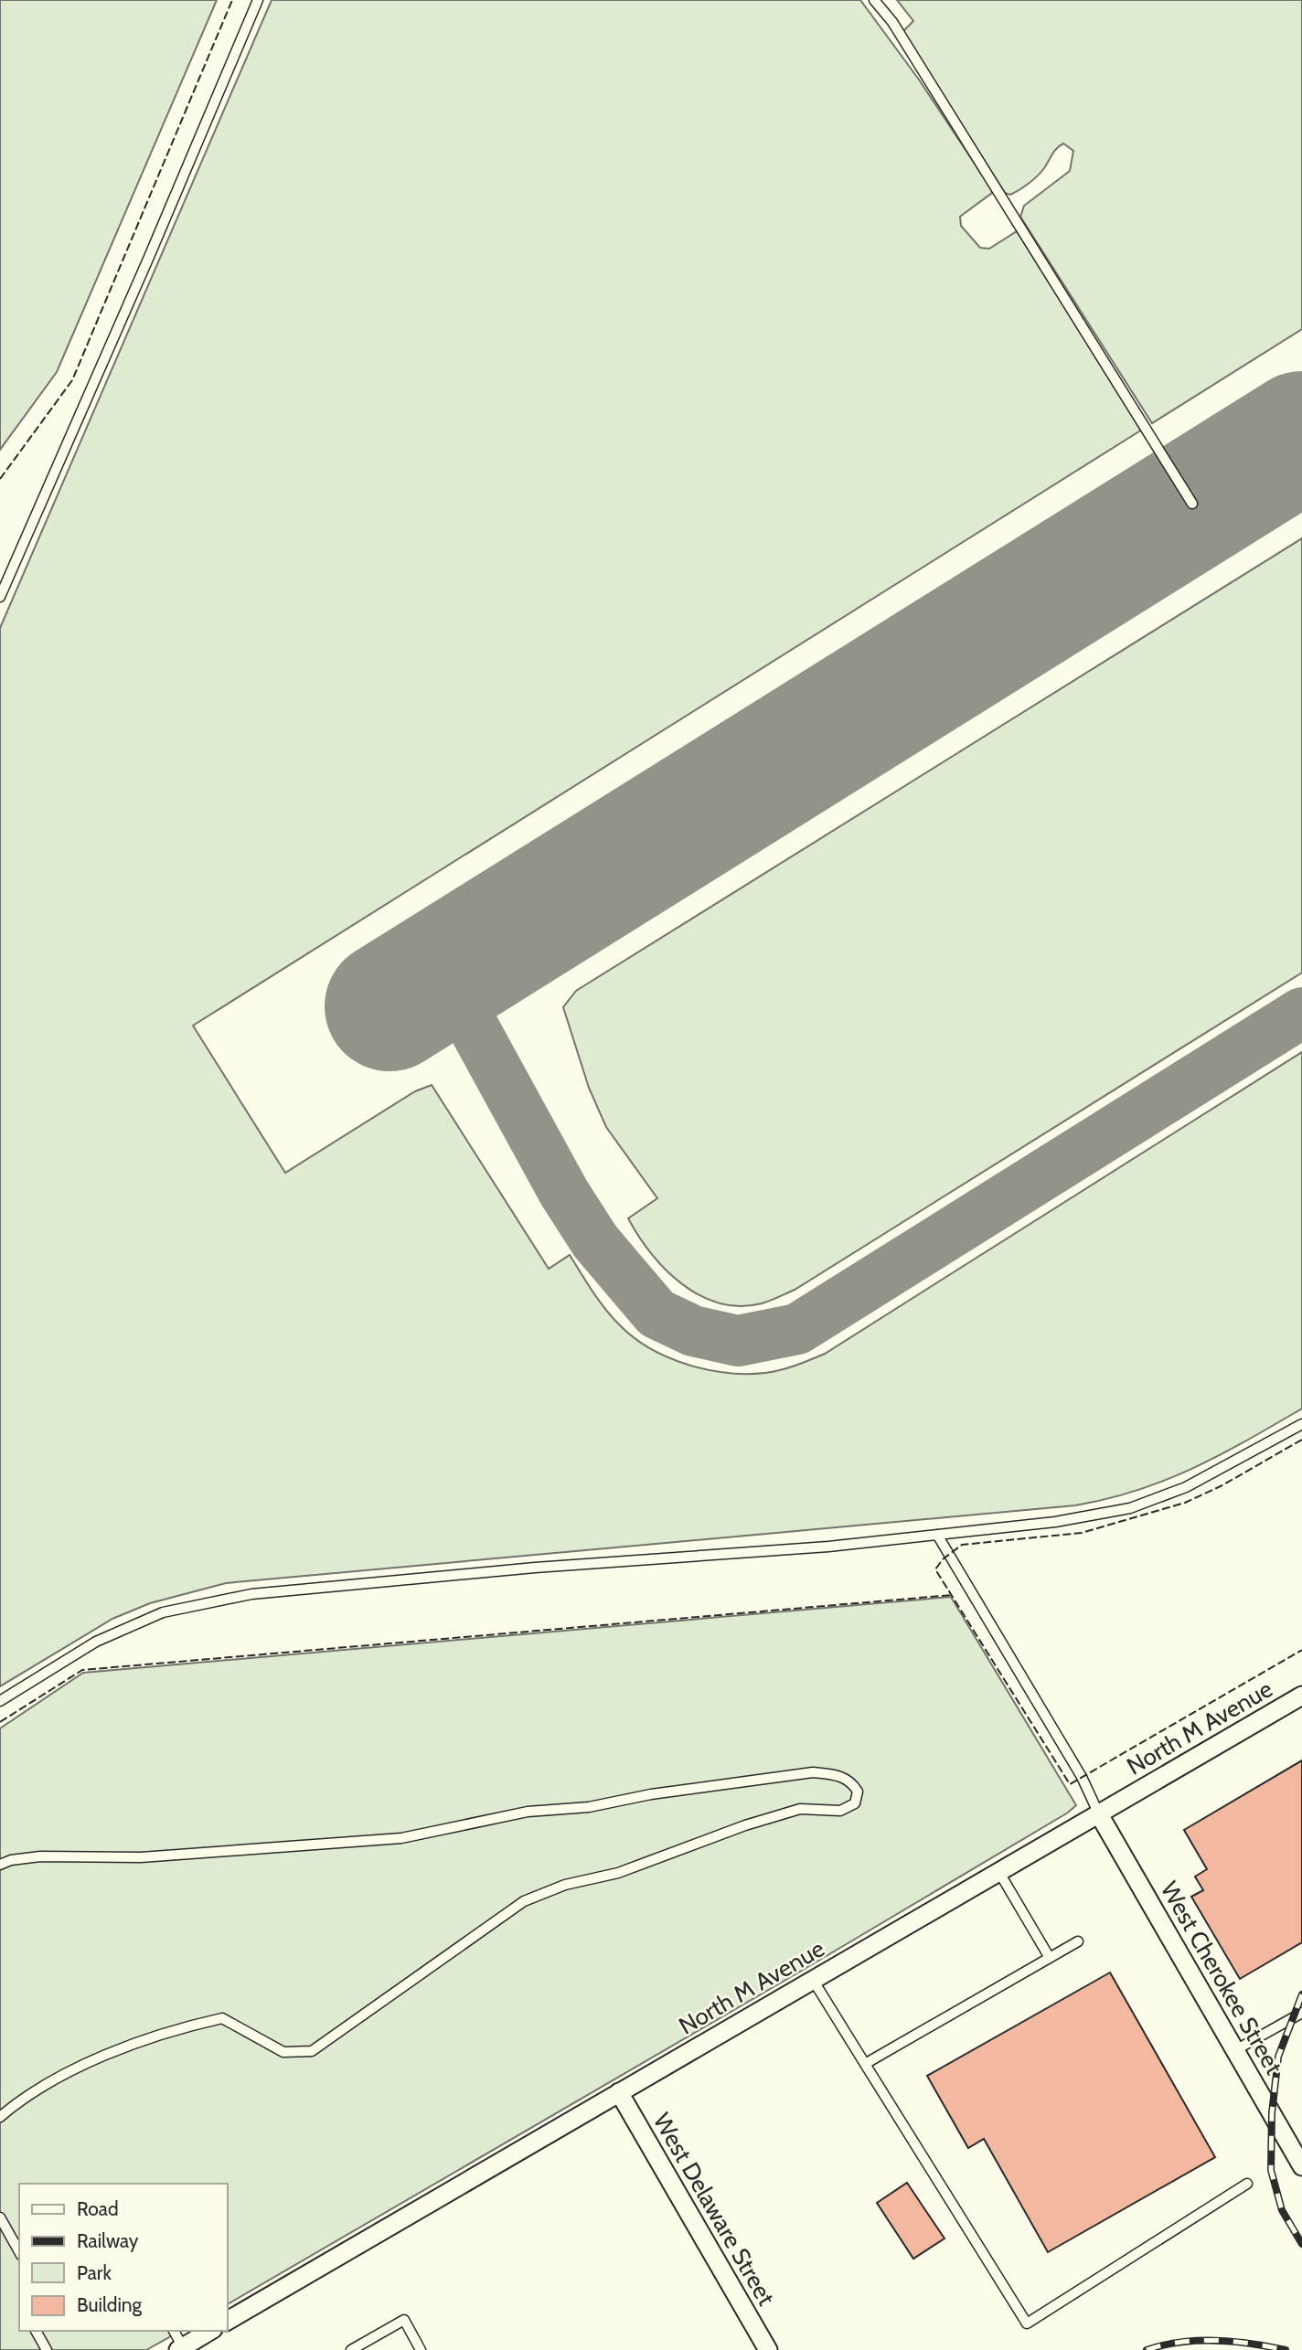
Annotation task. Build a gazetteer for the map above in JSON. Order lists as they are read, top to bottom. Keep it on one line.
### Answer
{"streets":{"street":["North M Avenue","West Cherokee Street","West Delaware Street"]},"crossings":[["North M Avenue","West Cherokee Street"],["North M Avenue","West Delaware Street"]],"legend":["Road","Railway","Park","Building"]}
